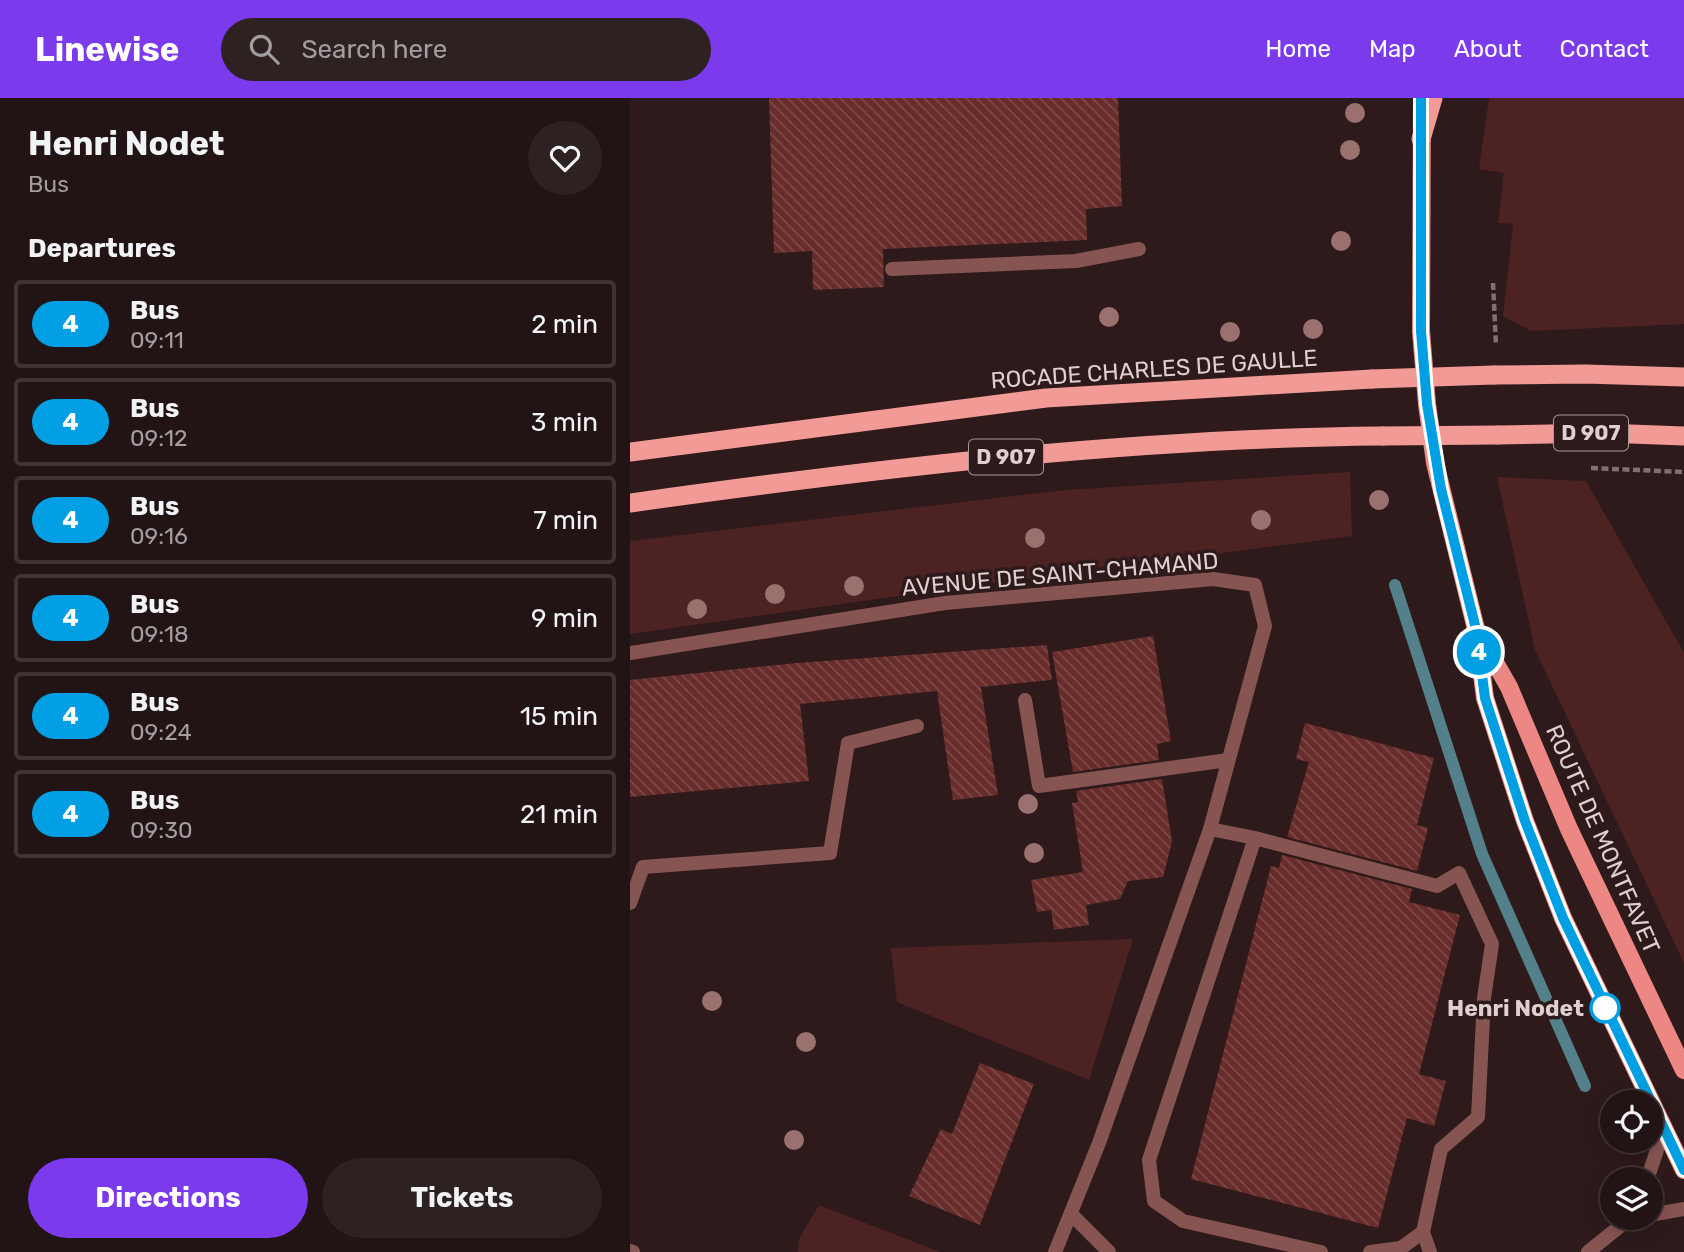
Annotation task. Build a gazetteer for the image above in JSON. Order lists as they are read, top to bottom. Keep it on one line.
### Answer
{"streets":{"highway":["ROCADE CHARLES DE GAULLE","D 907"],"main road":["ROUTE DE MONTFAVET"],"street":["AVENUE DE SAINT-CHAMAND"]},"places":["Henri Nodet"],"lines":["bus line 4"],"page":{"header":"Linewise","search":"Search here","nav":["Home","Map","About","Contact"],"heading":[["Henri Nodet","Bus"],"Departures"],"on_map":"4","list":[{"mark":"4","name":"Bus","note":"09:11","value":"2 min"},{"mark":"4","name":"Bus","note":"09:12","value":"3 min"},{"mark":"4","name":"Bus","note":"09:16","value":"7 min"},{"mark":"4","name":"Bus","note":"09:18","value":"9 min"},{"mark":"4","name":"Bus","note":"09:24","value":"15 min"},{"mark":"4","name":"Bus","note":"09:30","value":"21 min"}],"buttons":["Directions","Tickets"]}}
